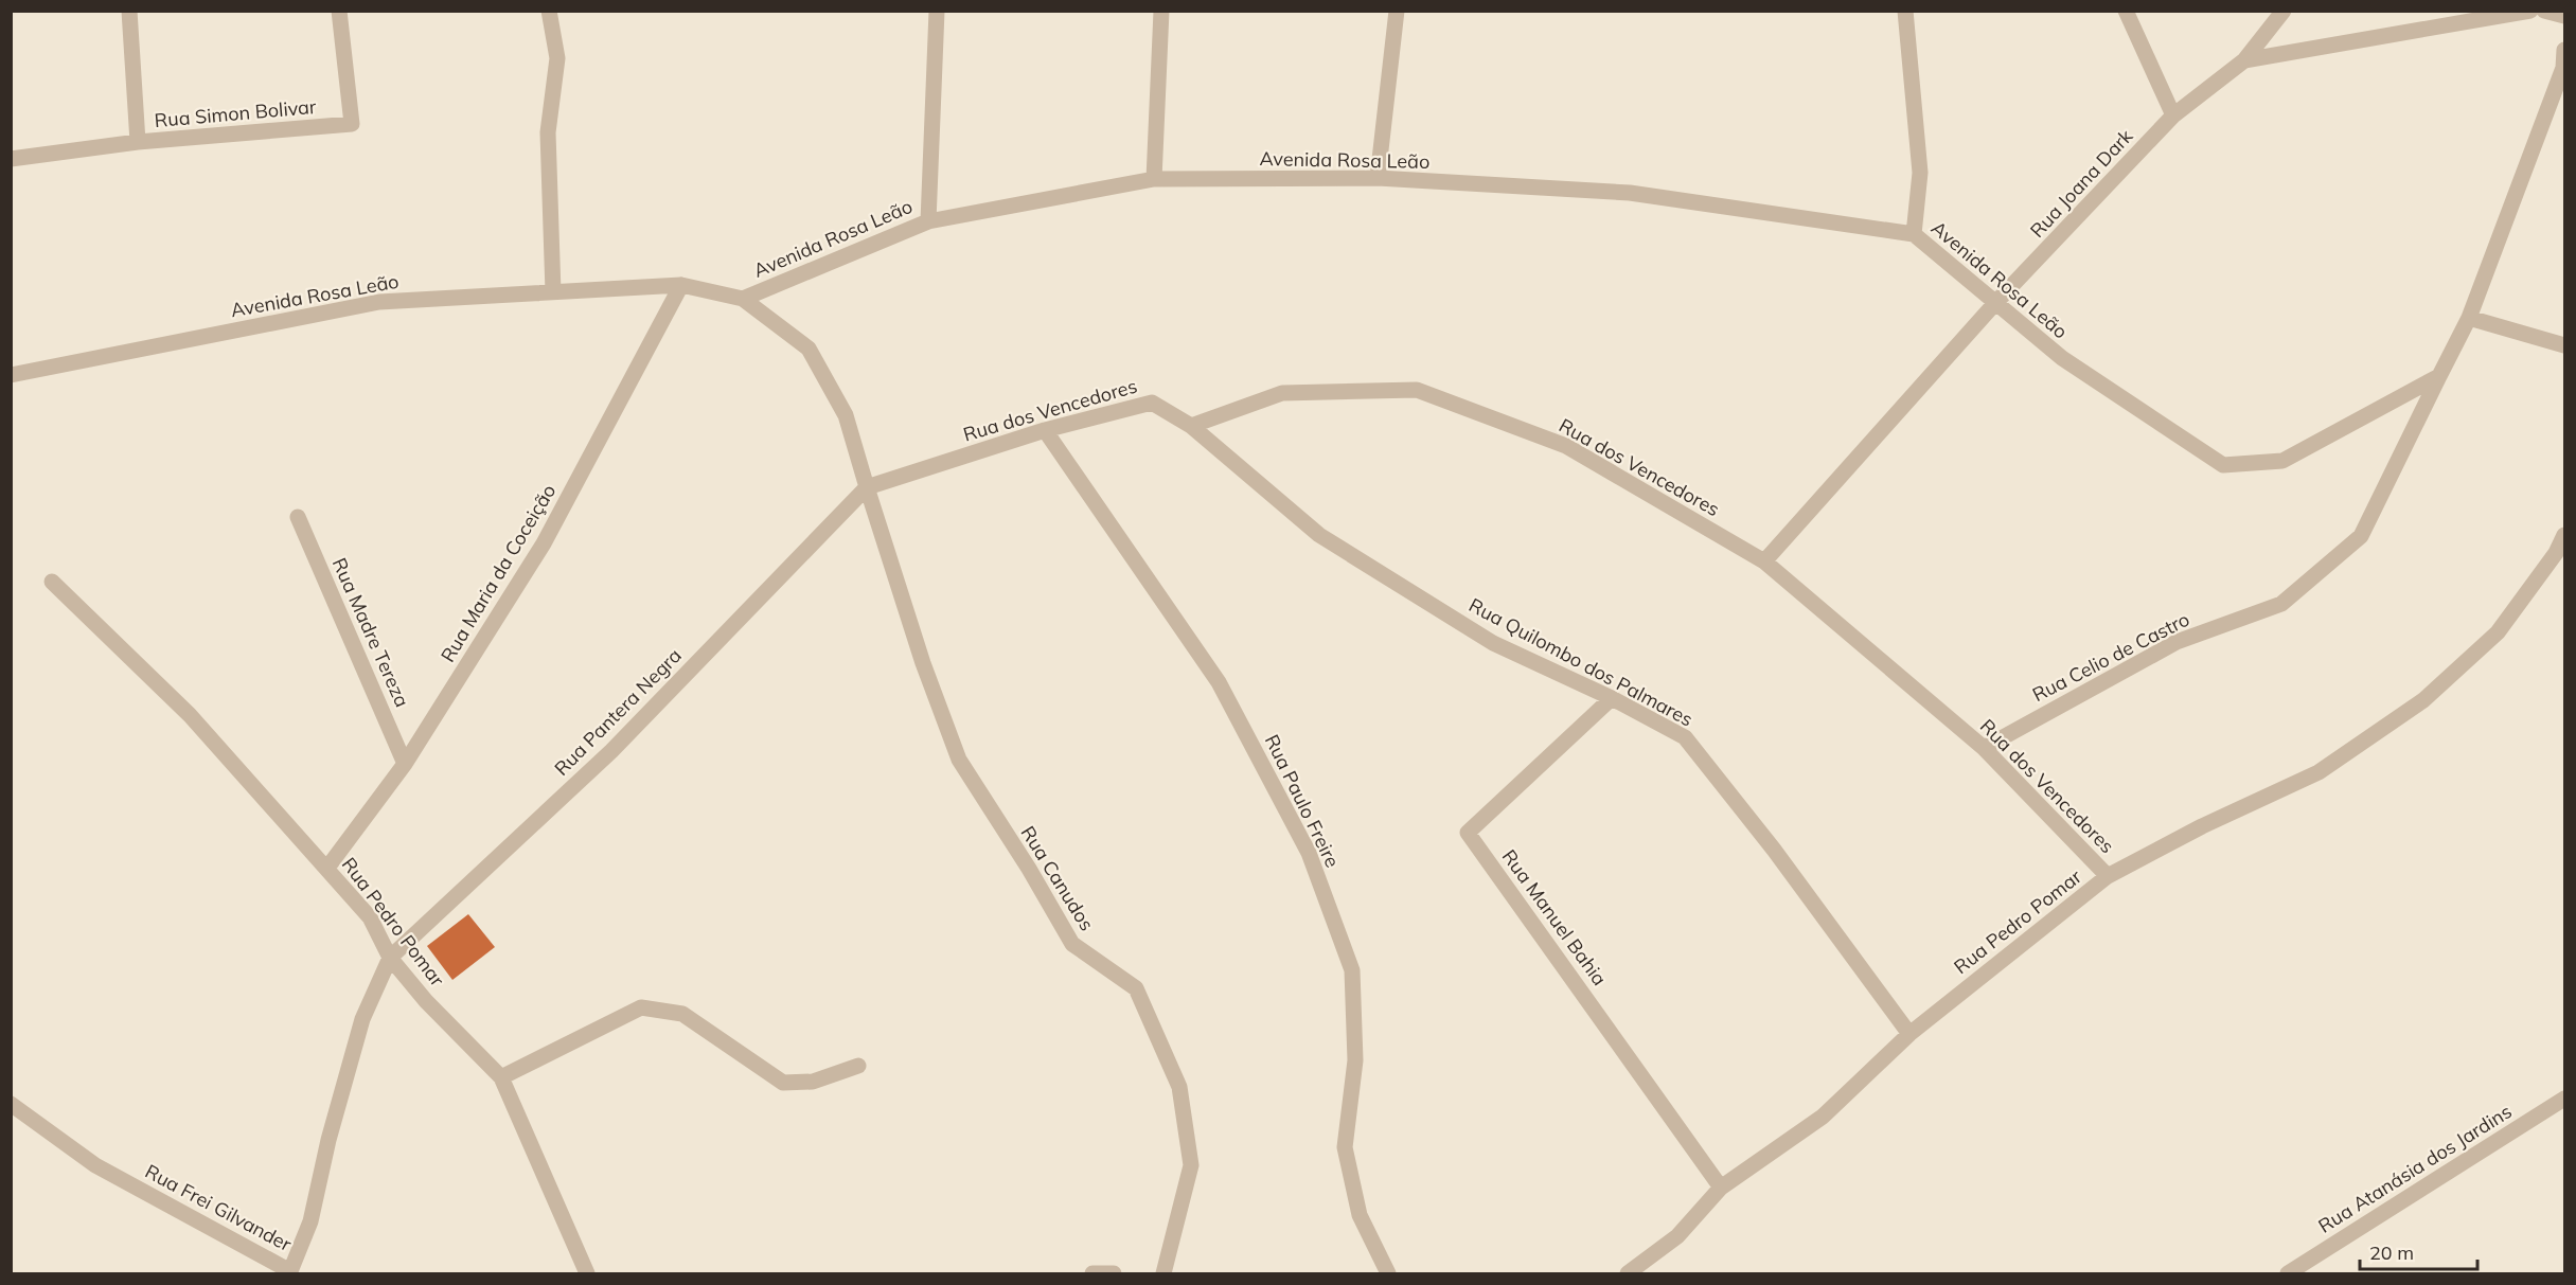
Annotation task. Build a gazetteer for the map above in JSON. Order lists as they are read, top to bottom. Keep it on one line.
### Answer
{"streets":{"street":["Rua Simon Bolivar","Avenida Rosa Leão","Rua Joana Dark","Rua dos Vencedores","Rua Maria da Coceição","Rua Madre Tereza","Rua Celio de Castro","Rua Quilombo dos Palmares","Rua Pantera Negra","Rua Paulo Freire","Rua Canudos","Rua Manuel Bahia","Rua Pedro Pomar","Rua Atanásia dos Jardins","Rua Frei Gilvander"]},"crossings":[["Avenida Rosa Leão","Rua Joana Dark"],["Avenida Rosa Leão","Rua Maria da Coceição"],["Avenida Rosa Leão","Rua Celio de Castro"],["Rua Joana Dark","Rua dos Vencedores"],["Rua dos Vencedores","Rua Celio de Castro"],["Rua dos Vencedores","Rua Quilombo dos Palmares"],["Rua dos Vencedores","Rua Pantera Negra"],["Rua dos Vencedores","Rua Paulo Freire"],["Rua dos Vencedores","Rua Canudos"],["Rua dos Vencedores","Rua Pedro Pomar"],["Rua Maria da Coceição","Rua Madre Tereza"],["Rua Maria da Coceição","Rua Pedro Pomar"],["Rua Quilombo dos Palmares","Rua Manuel Bahia"],["Rua Quilombo dos Palmares","Rua Pedro Pomar"],["Rua Pantera Negra","Rua Canudos"],["Rua Pantera Negra","Rua Pedro Pomar"],["Rua Pantera Negra","Rua Frei Gilvander"],["Rua Manuel Bahia","Rua Pedro Pomar"],["Rua Pedro Pomar","Rua Frei Gilvander"]],"scale_bar":"20 m"}
